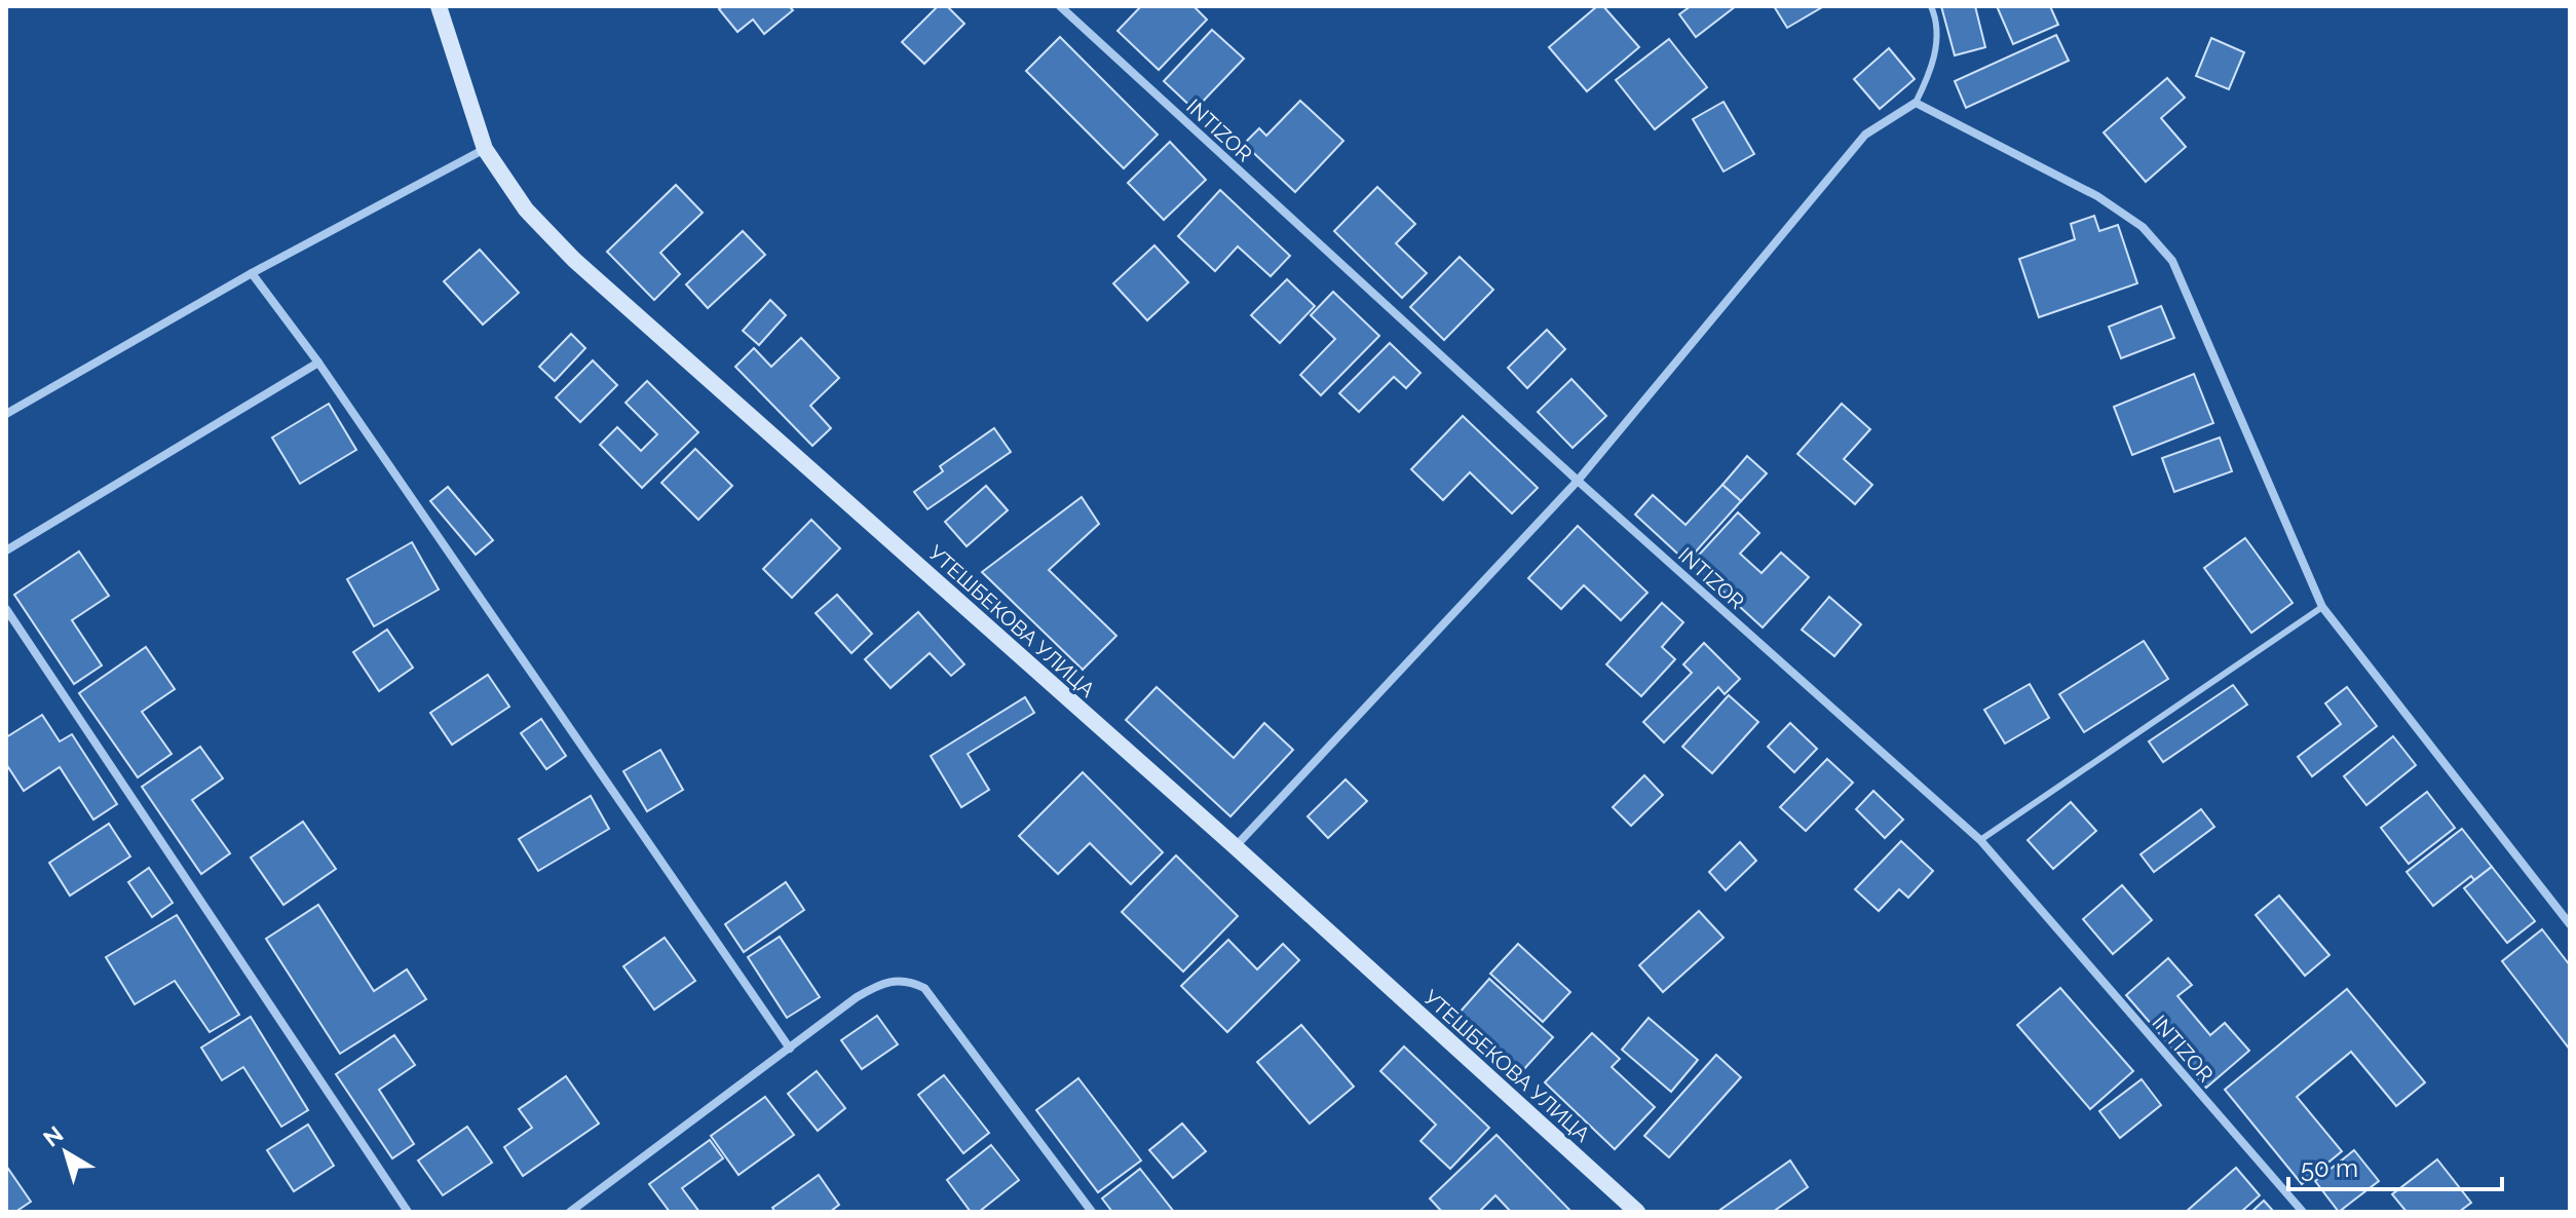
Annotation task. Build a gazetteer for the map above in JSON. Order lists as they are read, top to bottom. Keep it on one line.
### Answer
{"streets":{"main road":["УТЕШБЕКОВА УЛИЦА"],"street":["INTIZOR"]},"scale_bar":"50 m","north":"top left"}
